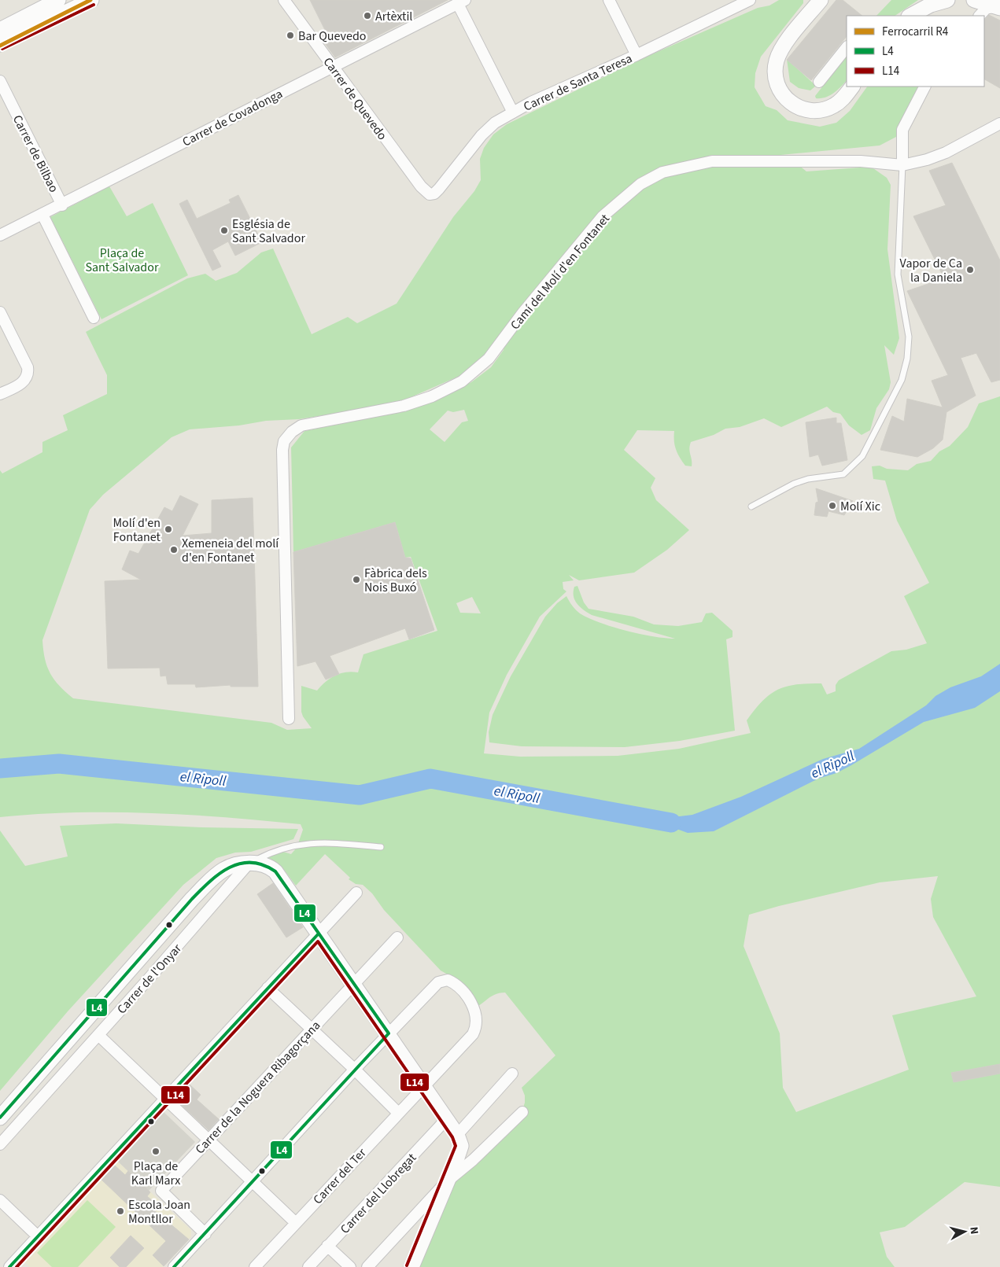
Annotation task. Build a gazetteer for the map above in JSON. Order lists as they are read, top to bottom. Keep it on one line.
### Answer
{"streets":{"street":["Carrer de Santa Teresa","Carrer de Quevedo","Carrer de Covadonga","Carrer de Bilbao","Camí del Molí d'en Fontanet","Carrer de l'Onyar","Carrer de la Noguera Ribagorçana","Carrer del Ter","Carrer del Llobregat"]},"crossings":[["Carrer de Santa Teresa","Carrer de Quevedo"],["Carrer de Quevedo","Carrer de Covadonga"],["Carrer de Covadonga","Carrer de Bilbao"]],"water":["el Ripoll"],"parks":["Plaça de Sant Salvador"],"places":["Artèxtil","Bar Quevedo","Església de Sant Salvador","Vapor de Ca la Daniela","Molí Xic","Molí d'en Fontanet","Xemeneia del molí d'en Fontanet","Fàbrica dels Nois Buxó","Plaça de Karl Marx","Escola Joan Montllor"],"lines":["rail line R4","transit line L14","transit line L4"],"legend":["Ferrocarril R4","L4","L14"],"north":"right"}
